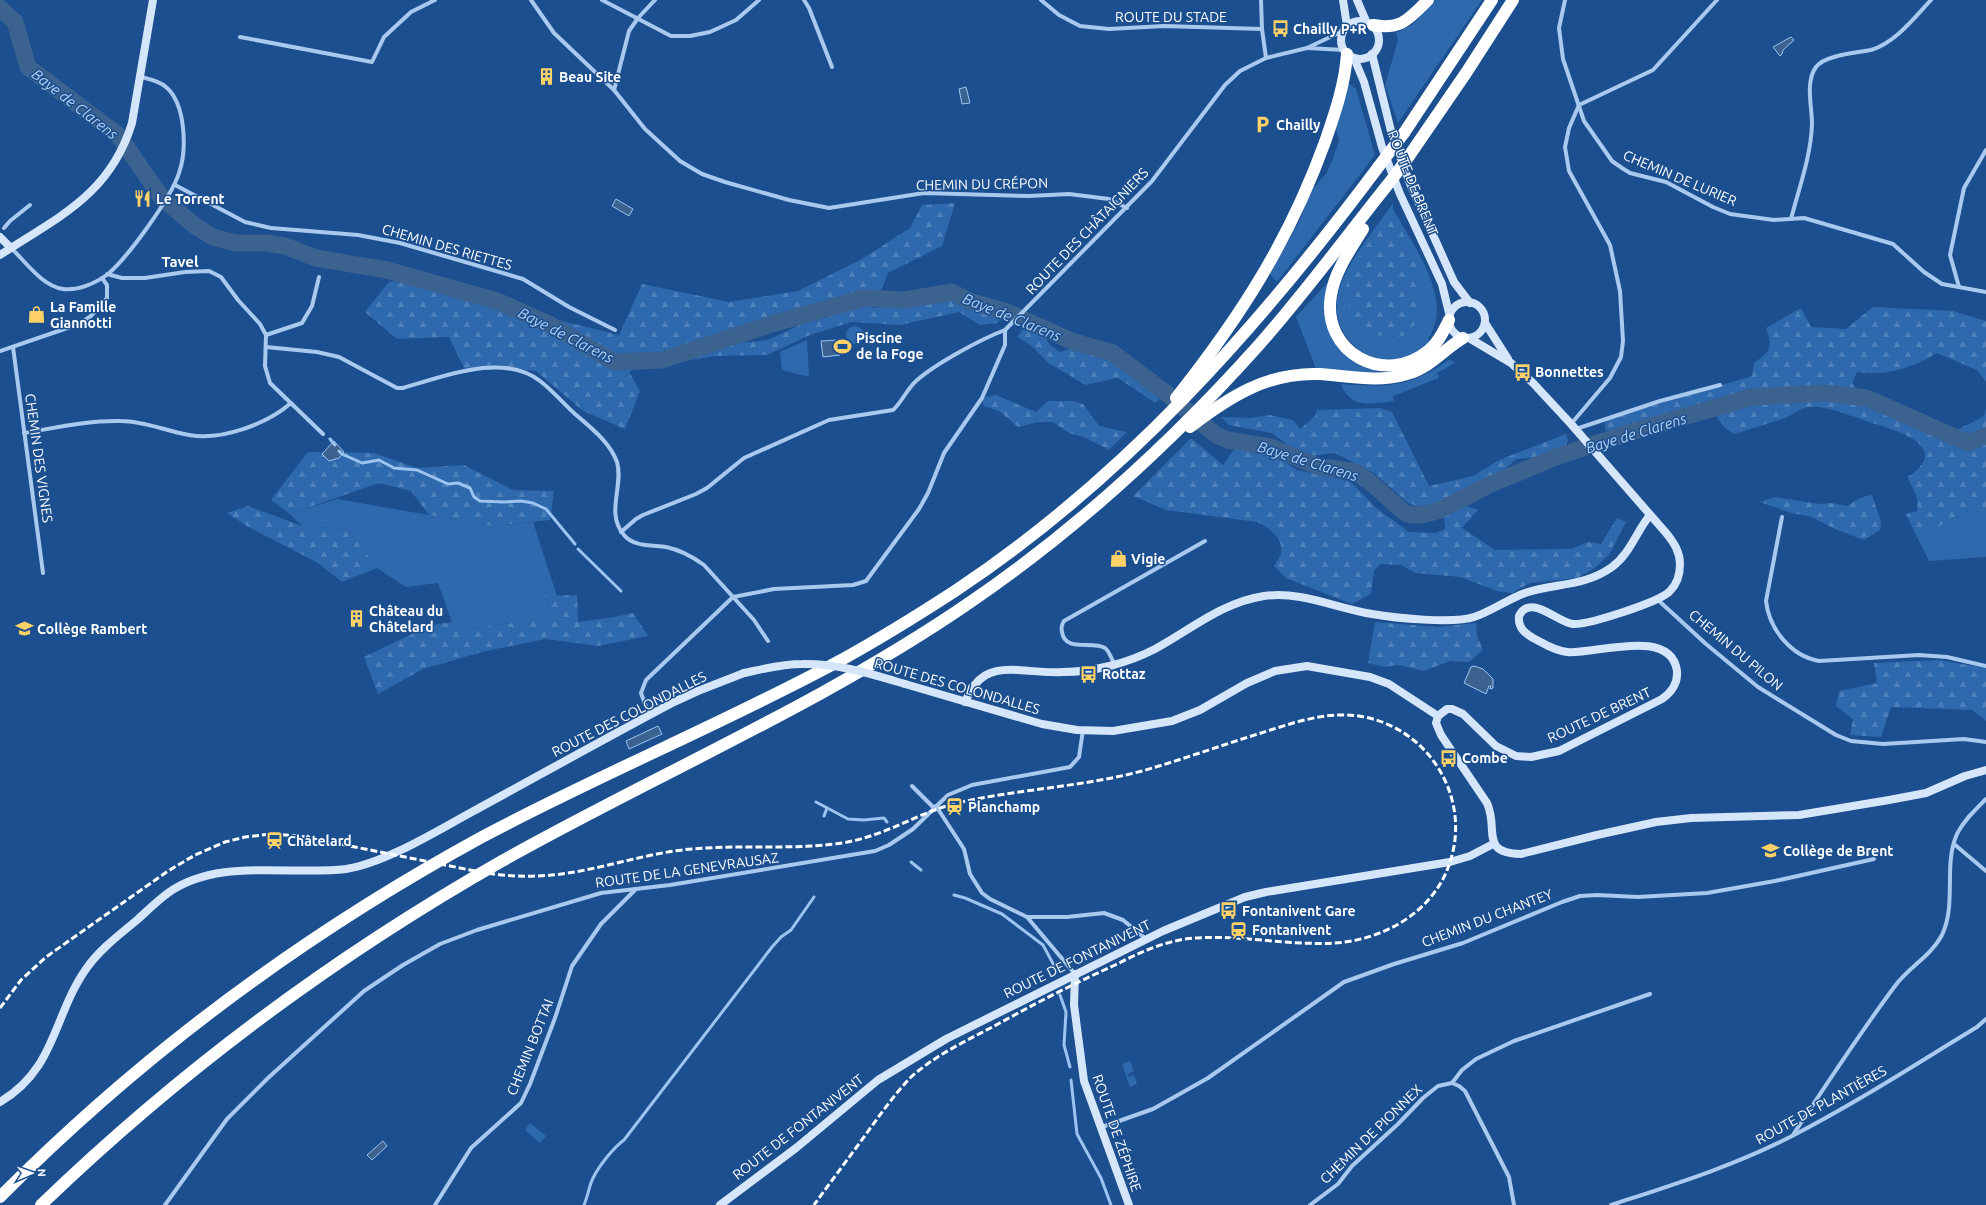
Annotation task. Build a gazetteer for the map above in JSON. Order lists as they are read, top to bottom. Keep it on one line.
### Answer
{"streets":{"street":["ROUTE DU STADE","CHEMIN DE LURIER","ROUTE DE BRENT","CHEMIN DU CRÉPON","ROUTE DES CHÂTAIGNIERS","CHEMIN DES RIETTES","CHEMIN DES VIGNES","CHEMIN DU PILON","ROUTE DES COLONDALLES","ROUTE DE LA GENEVRAUSAZ","CHEMIN DU CHANTEY","ROUTE DE FONTANIVENT","CHEMIN BOTTAI","ROUTE DE PLANTIÈRES","ROUTE DE ZÉPHIRE","CHEMIN DE PIONNEX"]},"crossings":[["ROUTE DE BRENT","ROUTE DES CHÂTAIGNIERS"],["ROUTE DE BRENT","CHEMIN DU PILON"],["ROUTE DE BRENT","ROUTE DES COLONDALLES"],["CHEMIN DU CRÉPON","ROUTE DES CHÂTAIGNIERS"],["ROUTE DES COLONDALLES","ROUTE DE LA GENEVRAUSAZ"],["ROUTE DE LA GENEVRAUSAZ","CHEMIN BOTTAI"],["CHEMIN DU CHANTEY","ROUTE DE ZÉPHIRE"],["ROUTE DE FONTANIVENT","ROUTE DE ZÉPHIRE"]],"districts":["Tavel"],"water":["Baye de Clarens"],"places":{"bus stop":["Chailly P+R","Bonnettes","Rottaz","Combe","Fontanivent Gare"],"building":["Beau Site","Château du Châtelard"],"parking":["Chailly"],"restaurant":["Le Torrent"],"shop":["La Famille Giannotti","Vigie"],"sports":["Piscine de la Foge"],"school or university":["Collège Rambert","Collège de Brent"],"station":["Planchamp","Châtelard","Fontanivent"]},"north":"right"}
